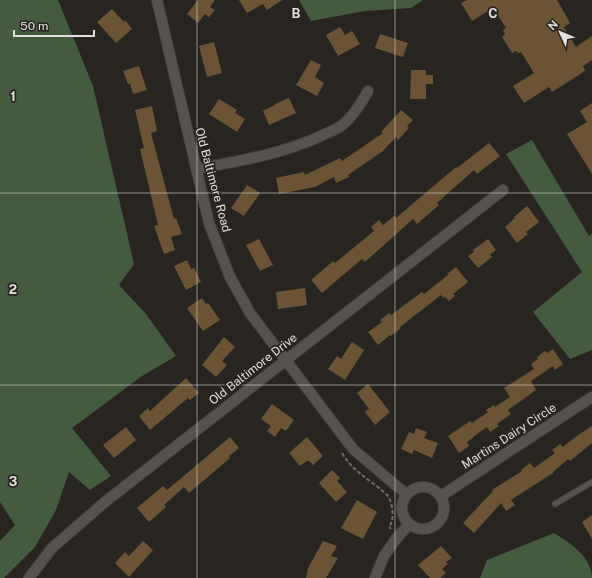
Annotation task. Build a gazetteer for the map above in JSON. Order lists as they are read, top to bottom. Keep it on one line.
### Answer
{"streets":{"street":["Old Baltimore Road","Old Baltimore Drive","Martins Dairy Circle"]},"crossings":[["Old Baltimore Road","Old Baltimore Drive"],["Old Baltimore Road","Martins Dairy Circle"]],"scale_bar":"50 m","north":"top left","grid":{"columns":["B","C"],"rows":["1","2","3"]}}
